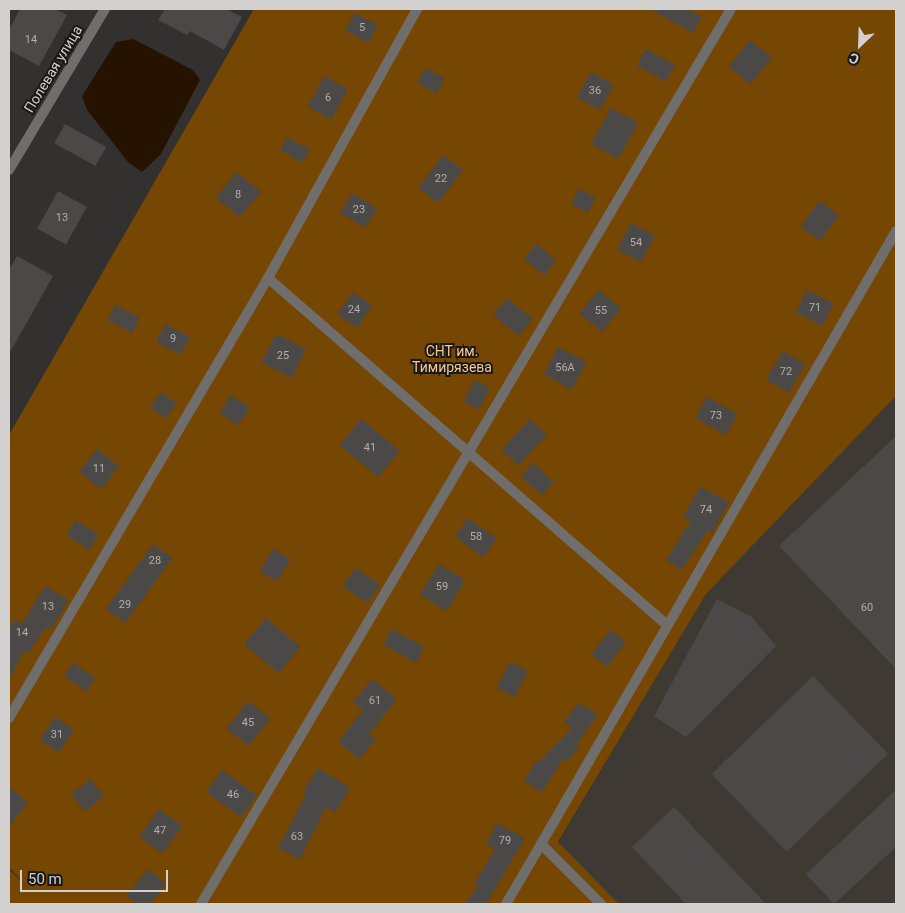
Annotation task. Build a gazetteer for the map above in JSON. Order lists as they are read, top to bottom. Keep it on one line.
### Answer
{"streets":{"street":["Полевая улица"]},"parks":["СНТ им. Тимирязева"],"house_numbers":["5","14","36","6","22","8","23","13","54","71","24","55","9","25","56А","72","73","41","11","74","58","28","59","29","13","60","14","61","45","31","46","47","63","79"],"scale_bar":"50 m","north":"bottom left"}
